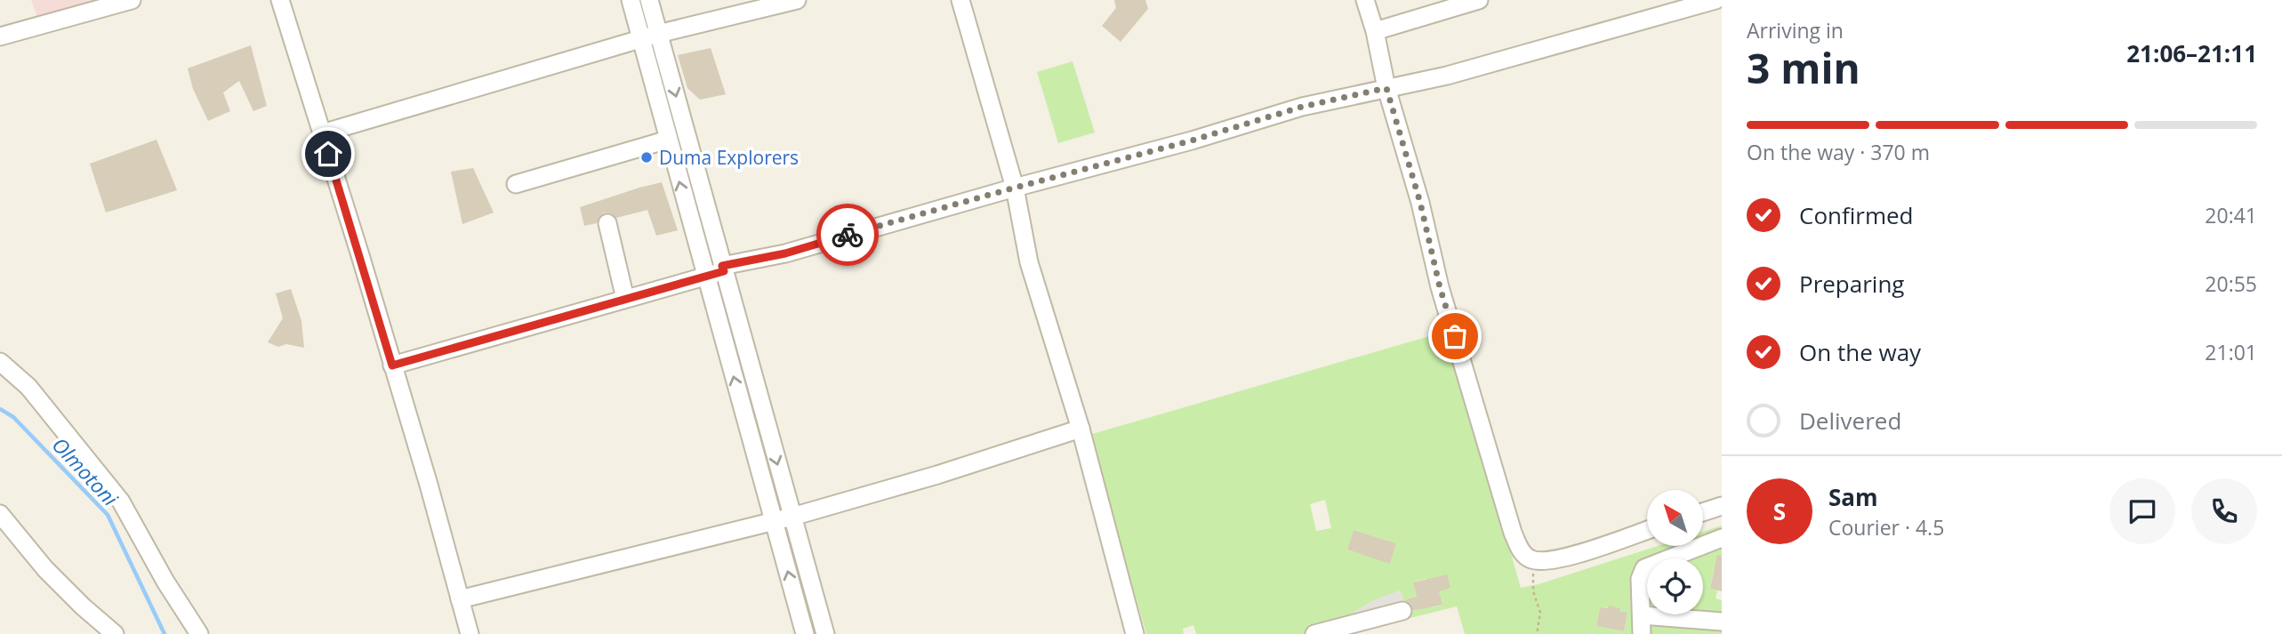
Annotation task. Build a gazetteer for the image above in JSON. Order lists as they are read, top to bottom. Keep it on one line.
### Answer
{"water":["Olmotoni"],"places":["Duma Explorers"],"north":"top left","page":{"heading":["3 min","Arriving in","21:06–21:11"],"panel":["Sam","Courier · 4.5"],"bar":"On the way · 370 m","list":[["Confirmed","20:41"],["Preparing","20:55"],["On the way","21:01"],"Delivered"],"round":"S"}}
